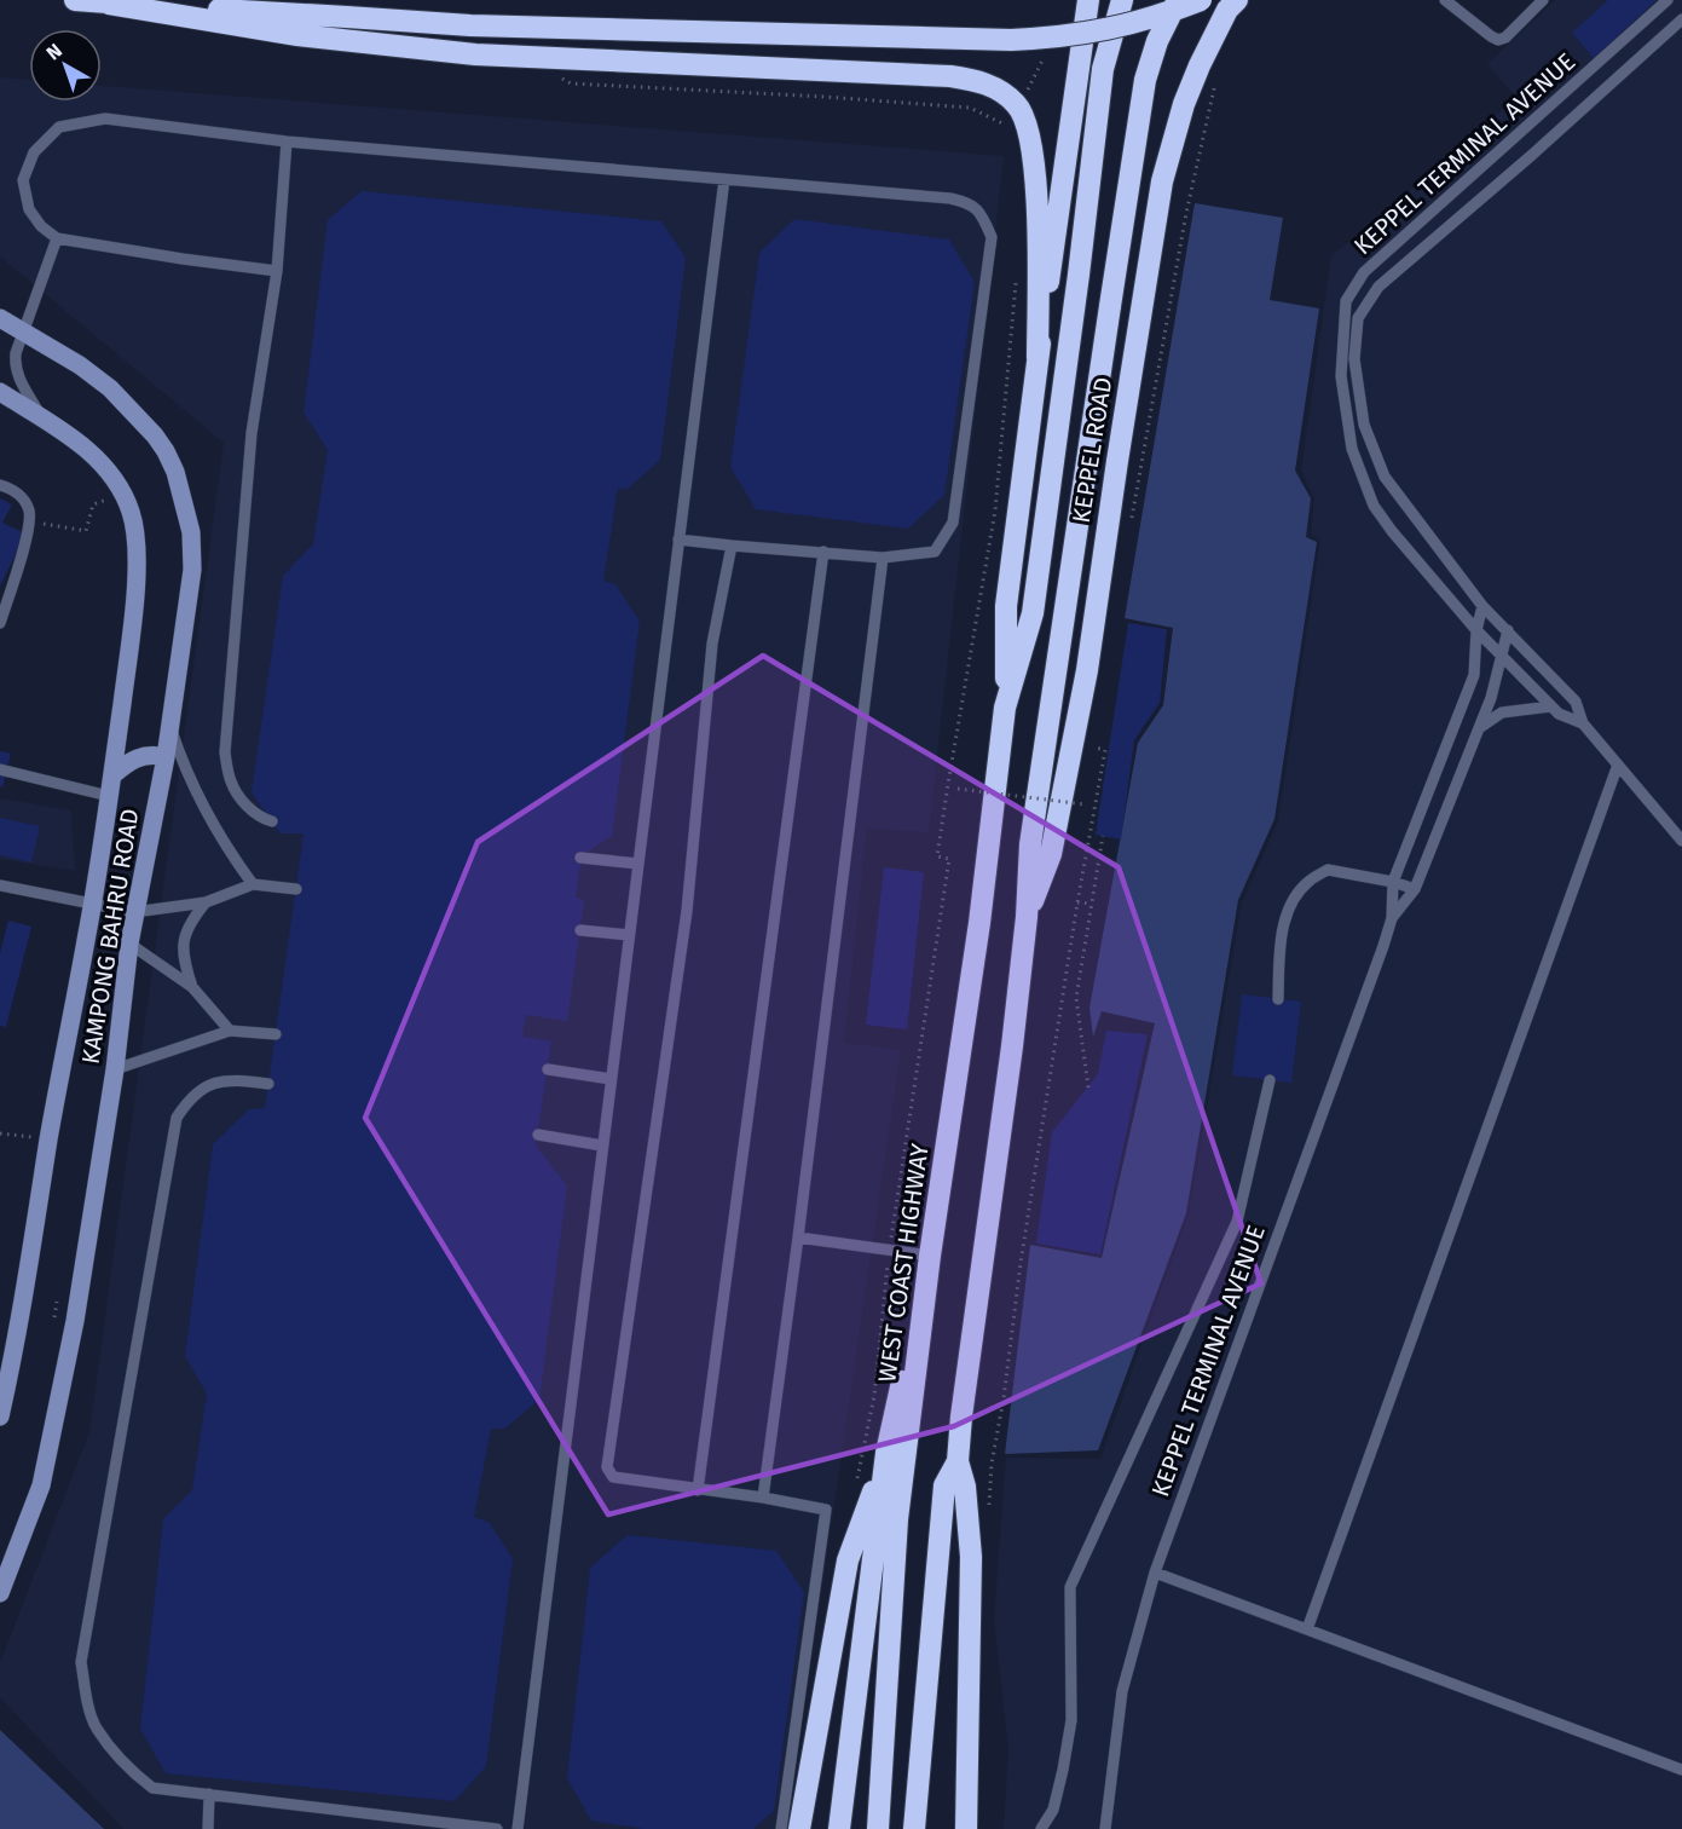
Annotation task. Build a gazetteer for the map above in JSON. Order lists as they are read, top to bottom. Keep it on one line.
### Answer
{"streets":{"highway":["KEPPEL ROAD","WEST COAST HIGHWAY"],"main road":["KAMPONG BAHRU ROAD"],"lane":["KEPPEL TERMINAL AVENUE"]},"north":"top left"}
